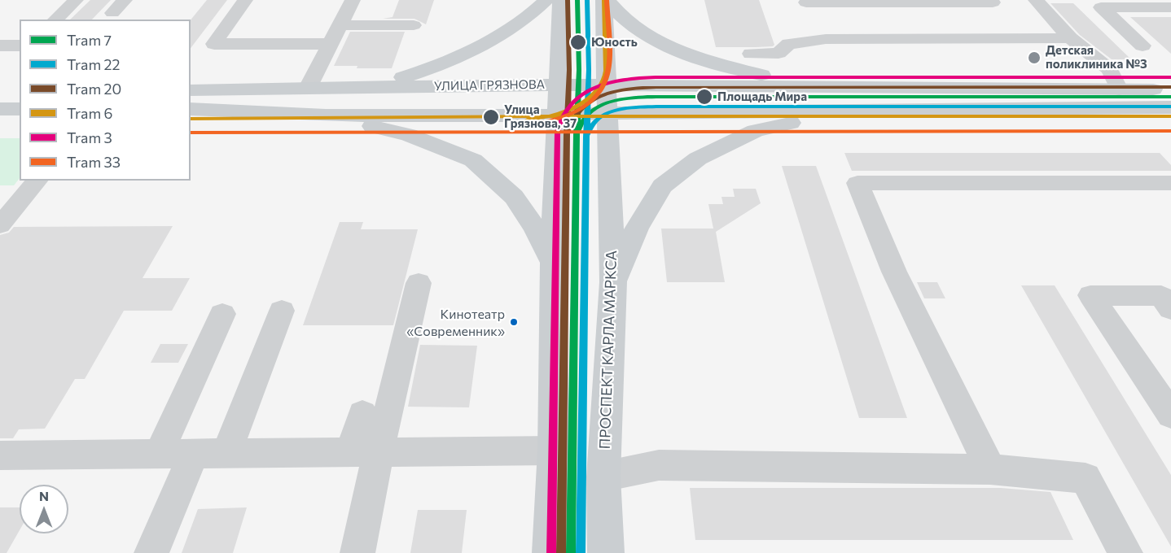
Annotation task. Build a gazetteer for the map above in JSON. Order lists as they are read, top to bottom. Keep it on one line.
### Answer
{"streets":{"main road":["УЛИЦА ГРЯЗНОВА","ПРОСПЕКТ КАРЛА МАРКСА"]},"crossings":[["УЛИЦА ГРЯЗНОВА","ПРОСПЕКТ КАРЛА МАРКСА"]],"places":["Юность","Детская поликлиника №3","Площадь Мира","Улица Грязнова, 37","Кинотеатр «Современник»"],"lines":["tram line 7","tram line 22","tram line 20","tram line 6","tram line 33","tram line 3"],"legend":["Tram 7","Tram 22","Tram 20","Tram 6","Tram 3","Tram 33"],"north":"top"}
